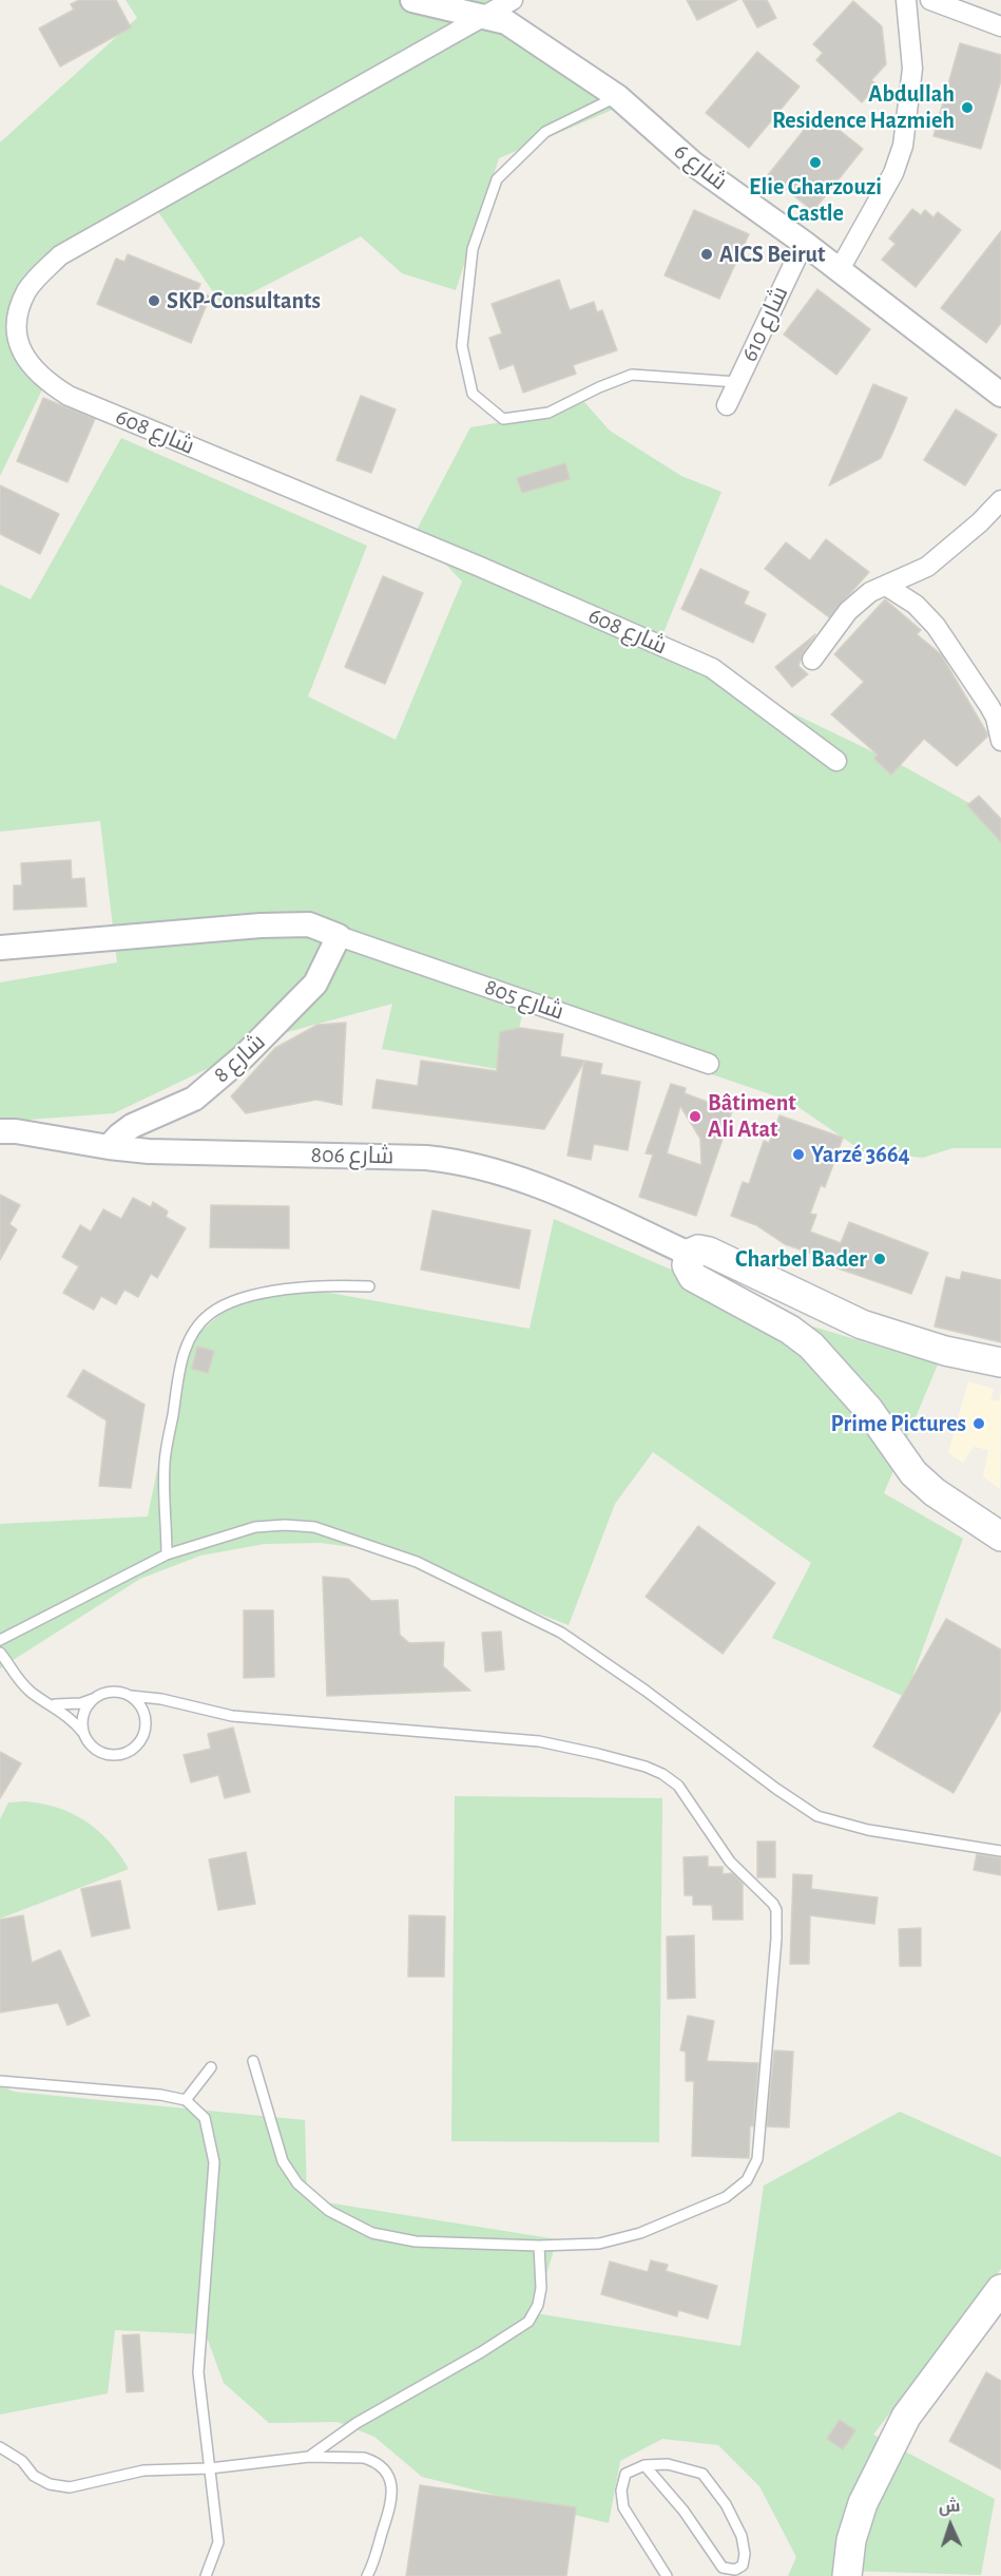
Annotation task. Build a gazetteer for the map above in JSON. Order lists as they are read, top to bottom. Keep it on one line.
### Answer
{"streets":{"street":["شارع 6","شارع 610","شارع 608","شارع 805","شارع 8","شارع 806"]},"crossings":[["شارع 6","شارع 610"],["شارع 6","شارع 608"],["شارع 805","شارع 8"],["شارع 8","شارع 806"]],"places":["Abdullah Residence Hazmieh","Elie Gharzouzi Castle","AICS Beirut","SKP-Consultants","Bâtiment Ali Atat","Yarzé 3664","Charbel Bader","Prime Pictures"],"north":"top"}
